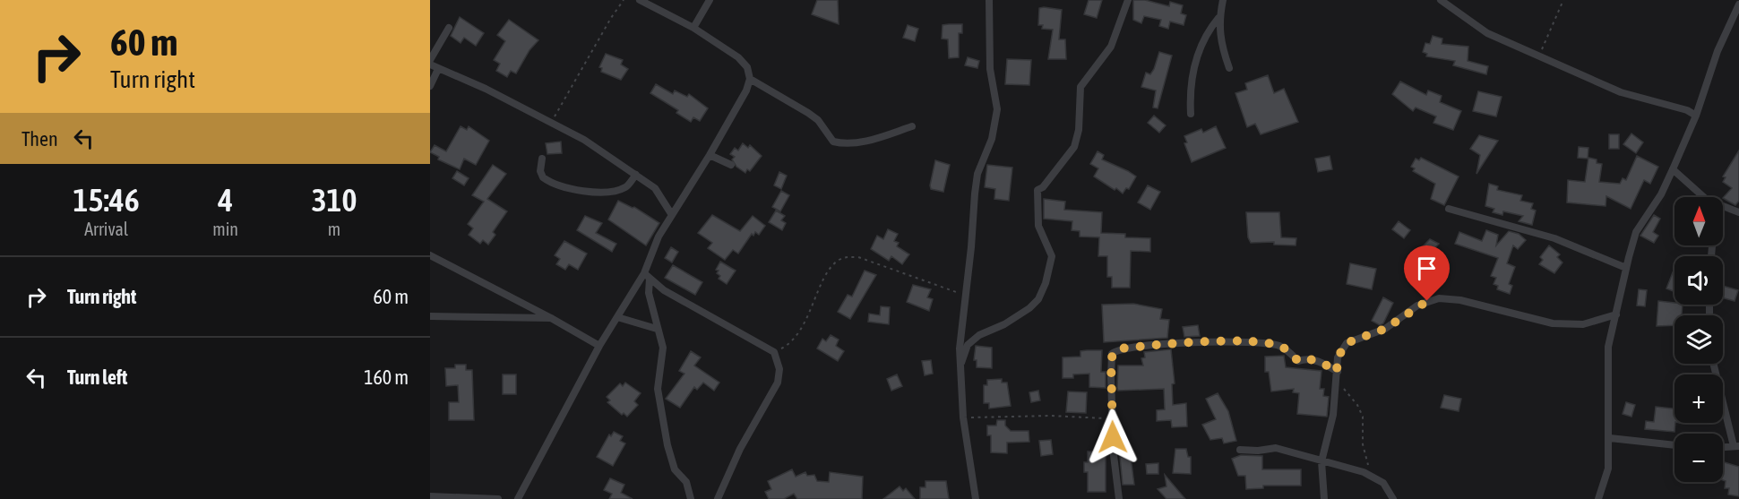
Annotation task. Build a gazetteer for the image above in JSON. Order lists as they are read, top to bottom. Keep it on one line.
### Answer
{"north":"top","page":{"turn":["60 m","Turn right"],"then":"Then","eta":["15:46","Arrival","4","min","310","m"],"map_buttons":["+","−"],"list":[{"name":"Turn right","value":"60 m"},{"name":"Turn left","value":"160 m"}]}}
